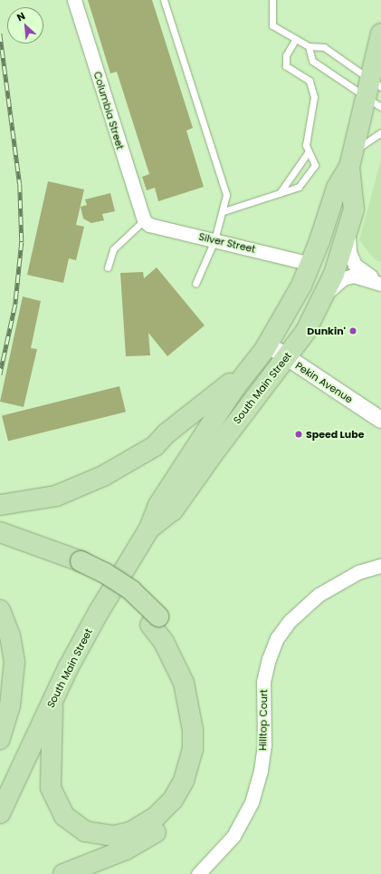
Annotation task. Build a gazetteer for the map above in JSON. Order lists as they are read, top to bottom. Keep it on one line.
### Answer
{"streets":{"main road":["South Main Street"],"street":["Columbia Street","Silver Street","Pekin Avenue","Hilltop Court"]},"crossings":[["Columbia Street","Silver Street"],["Silver Street","South Main Street"],["Pekin Avenue","South Main Street"]],"places":["Dunkin'","Speed Lube"],"north":"top left"}
